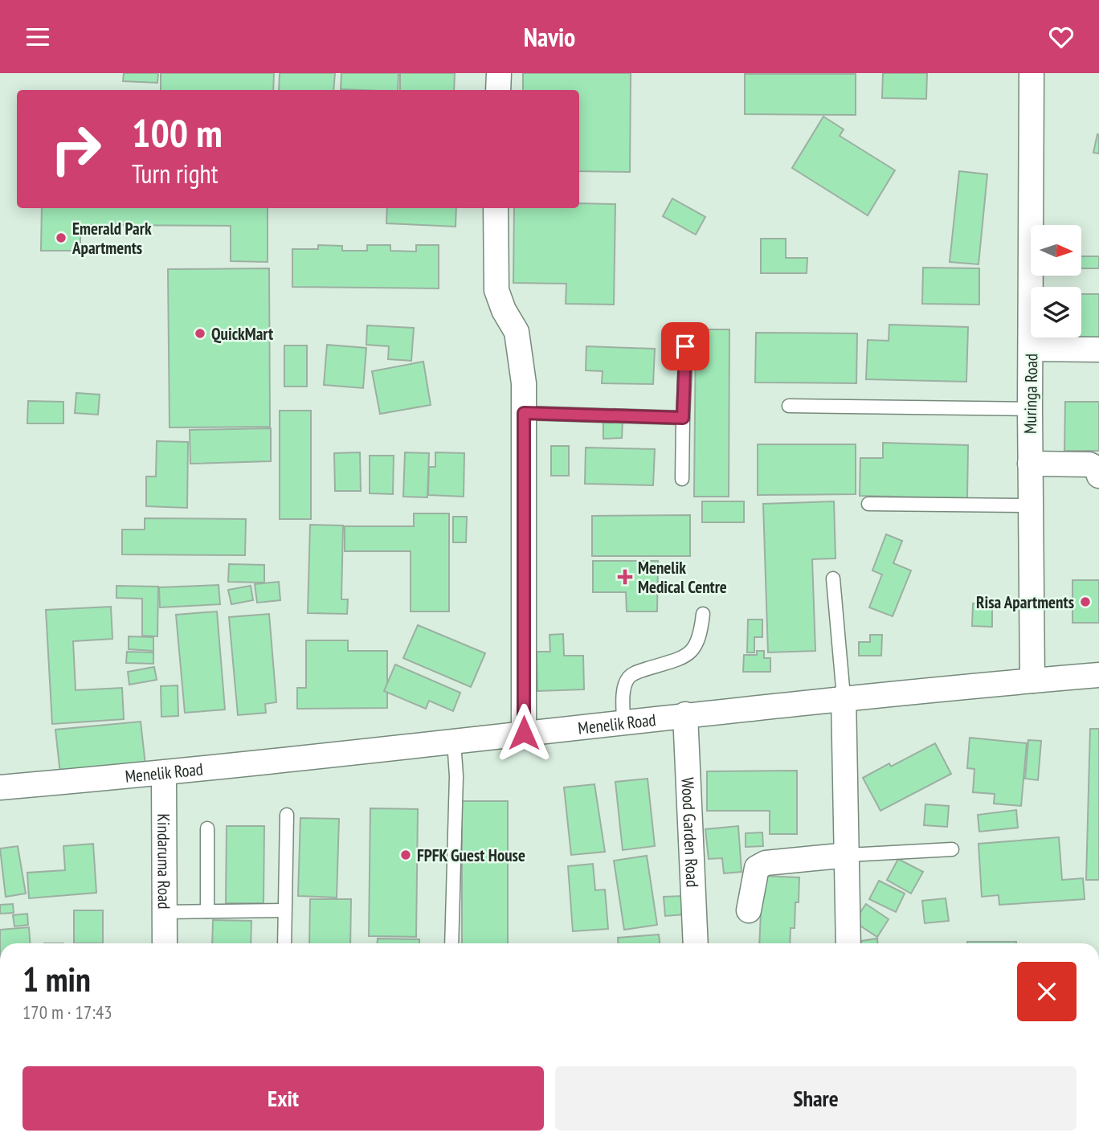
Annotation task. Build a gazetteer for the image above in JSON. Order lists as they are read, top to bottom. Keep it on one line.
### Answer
{"streets":{"street":["Muringa Road","Menelik Road","Wood Garden Road","Kindaruma Road"]},"crossings":[["Muringa Road","Menelik Road"],["Menelik Road","Wood Garden Road"],["Menelik Road","Kindaruma Road"]],"places":{"other":["Emerald Park Apartments","QuickMart","Risa Apartments","FPFK Guest House"],"health":["Menelik Medical Centre"]},"north":"right","page":{"header":"Navio","turn":["100 m","Turn right"],"heading":["1 min","170 m · 17:43"],"buttons":["Exit","Share"]}}
